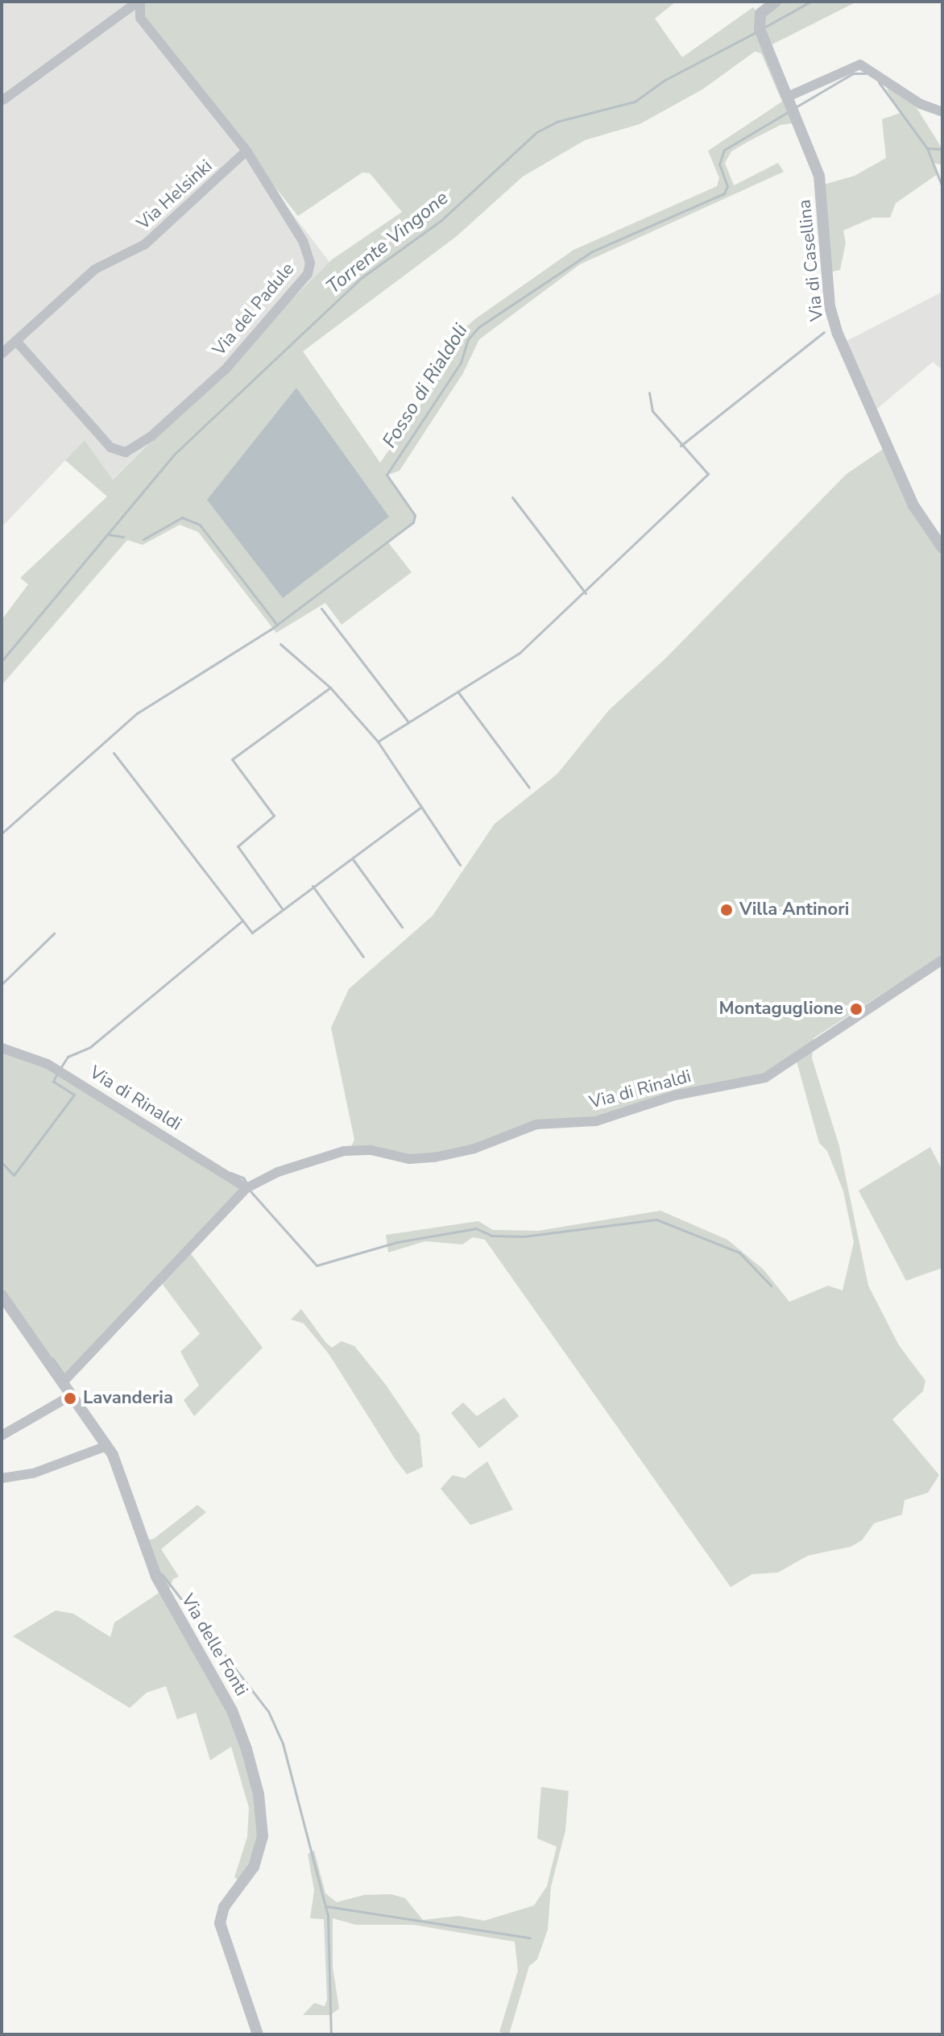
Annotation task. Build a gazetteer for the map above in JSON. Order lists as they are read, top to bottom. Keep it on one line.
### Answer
{"streets":{"street":["Via Helsinki","Via di Casellina","Via del Padule","Via di Rinaldi","Via delle Fonti"]},"crossings":[["Via Helsinki","Via del Padule"],["Via di Rinaldi","Via delle Fonti"]],"water":["Torrente Vingone","Fosso di Rialdoli"],"places":["Villa Antinori","Montaguglione","Lavanderia"]}
